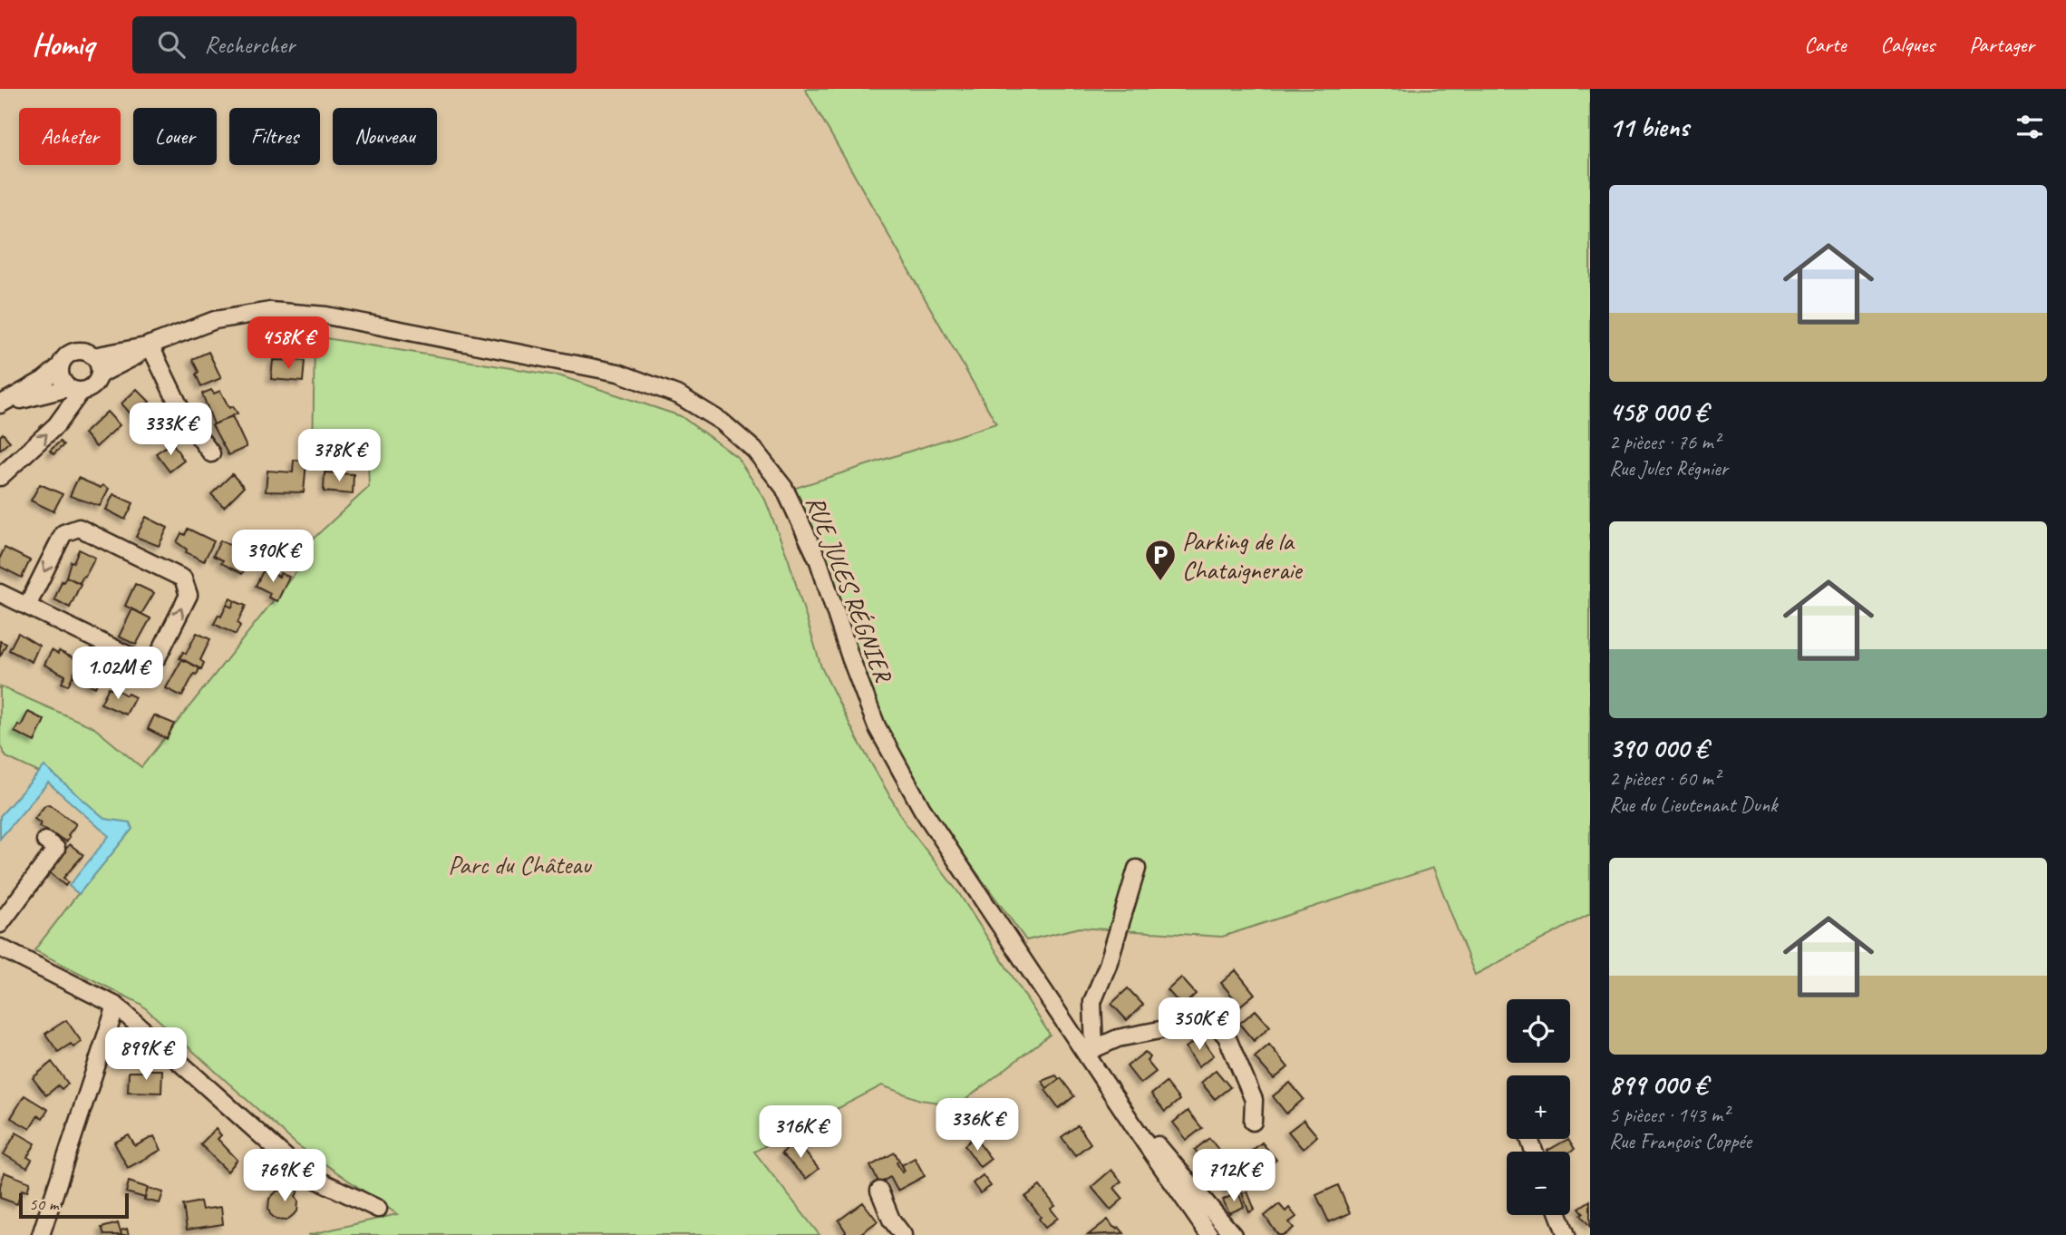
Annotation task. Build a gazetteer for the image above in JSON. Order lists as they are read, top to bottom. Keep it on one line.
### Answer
{"streets":{"street":["RUE JULES RÉGNIER"]},"parks":["Parc du Château"],"places":{"parking":["Parking de la Chataigneraie"]},"scale_bar":"50 m","page":{"header":"Homiq","search":"Rechercher","nav":["Carte","Calques","Partager"],"heading":"11 biens","chip":["Acheter","Louer","Filtres","Nouveau"],"list":[{"name":"458 000 €","note":"2 pièces · 76 m² · Rue Jules Régnier"},{"name":"390 000 €","note":"2 pièces · 60 m² · Rue du Lieutenant Dunk"},{"name":"899 000 €","note":"5 pièces · 143 m² · Rue François Coppée"}],"price":["458K €","333K €","378K €","390K €","1.02M €","350K €","899K €","336K €","316K €","769K €","712K €"],"map_buttons":["+","−"],"scale":"50 m"}}
